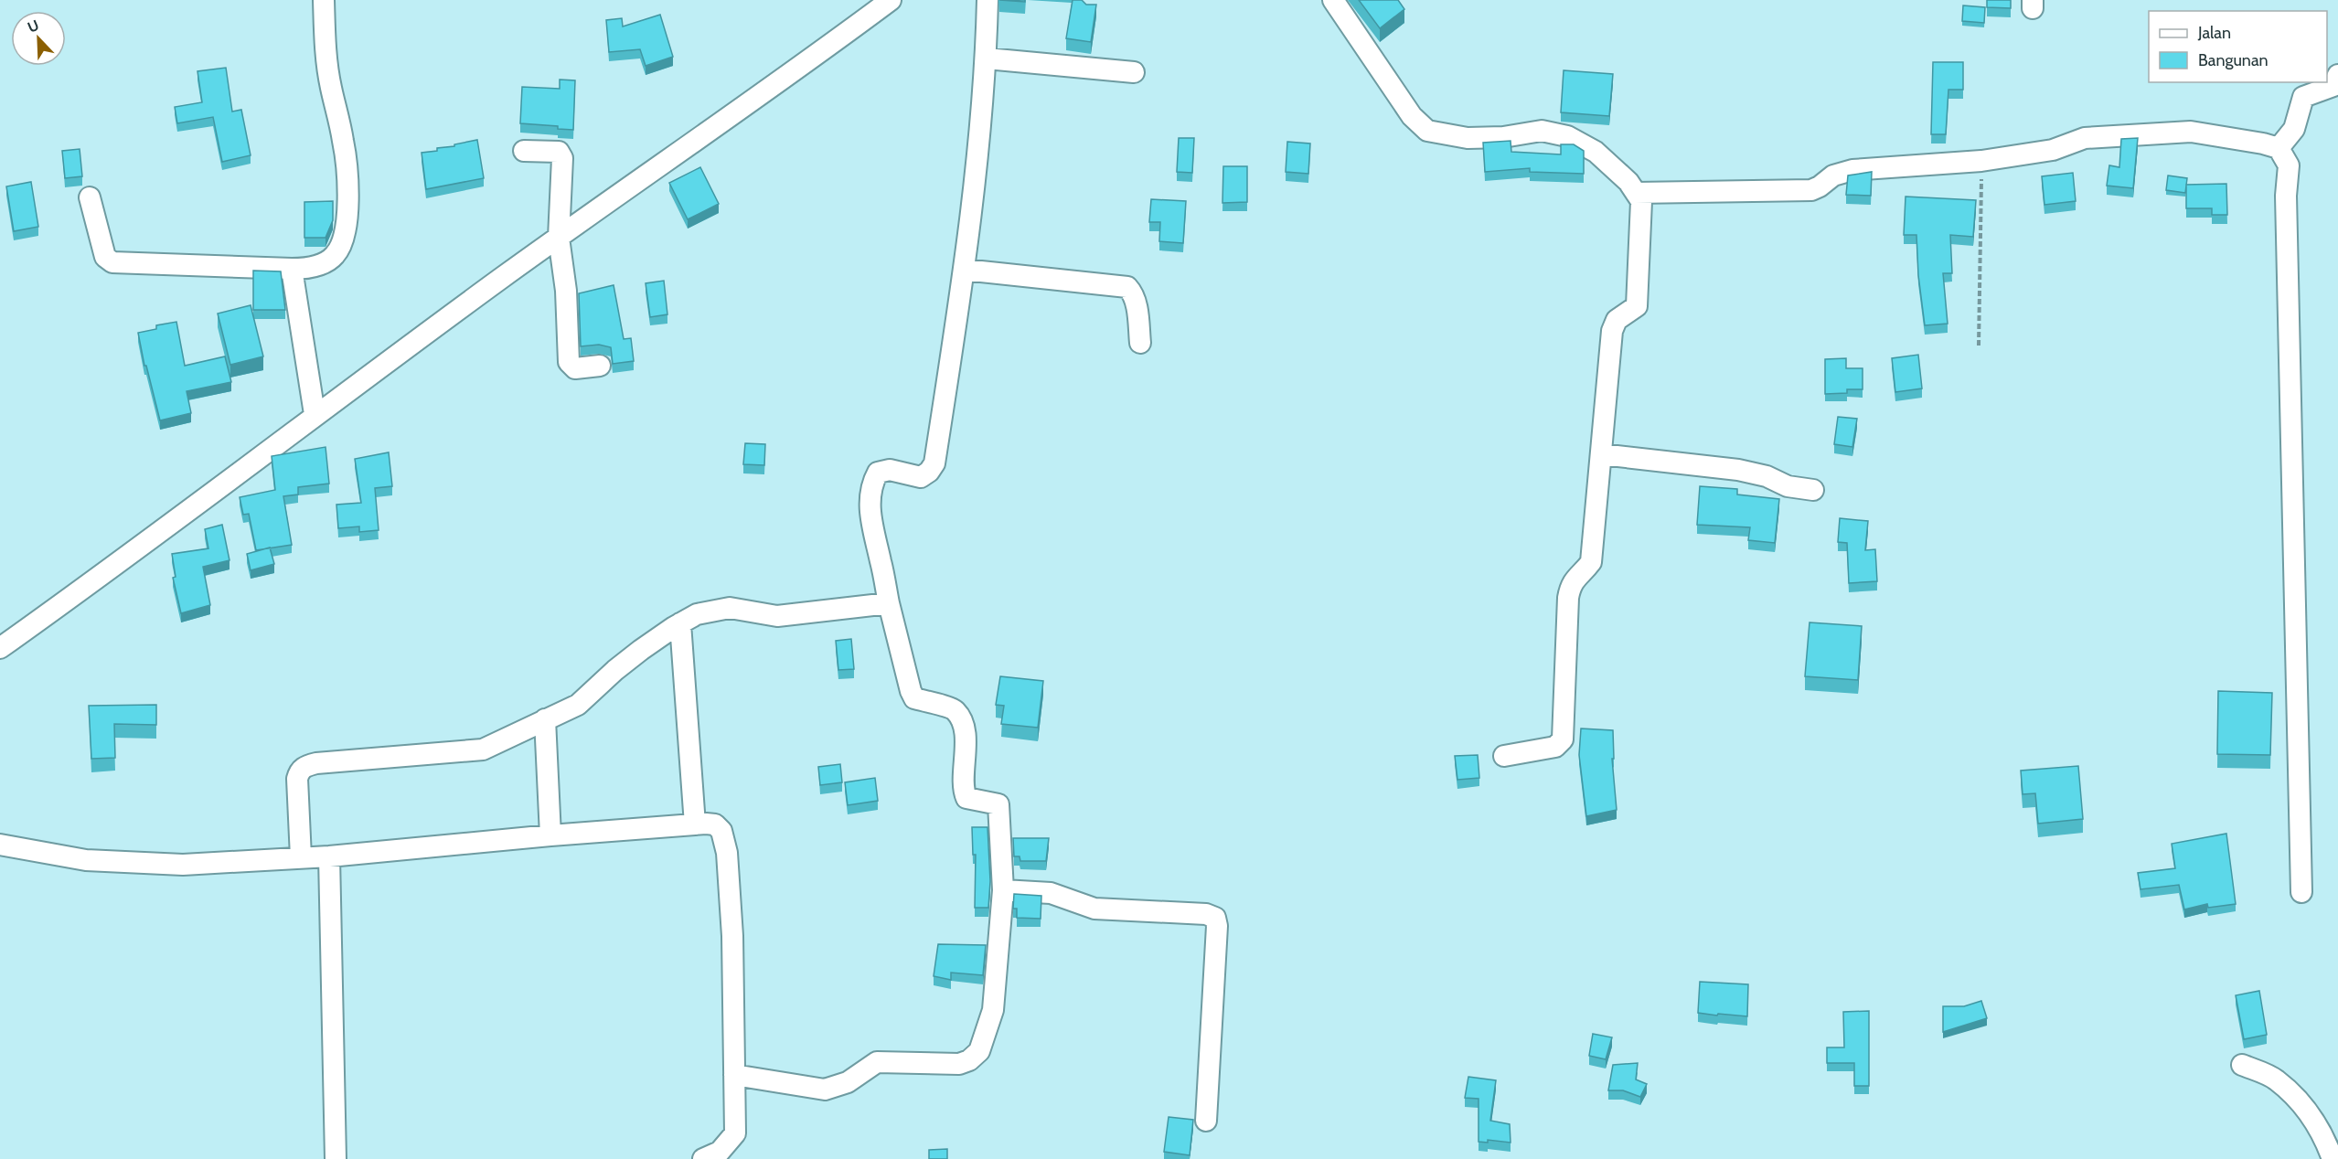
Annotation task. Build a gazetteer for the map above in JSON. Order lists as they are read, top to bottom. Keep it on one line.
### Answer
{"legend":["Jalan","Bangunan"],"north":"top left"}
